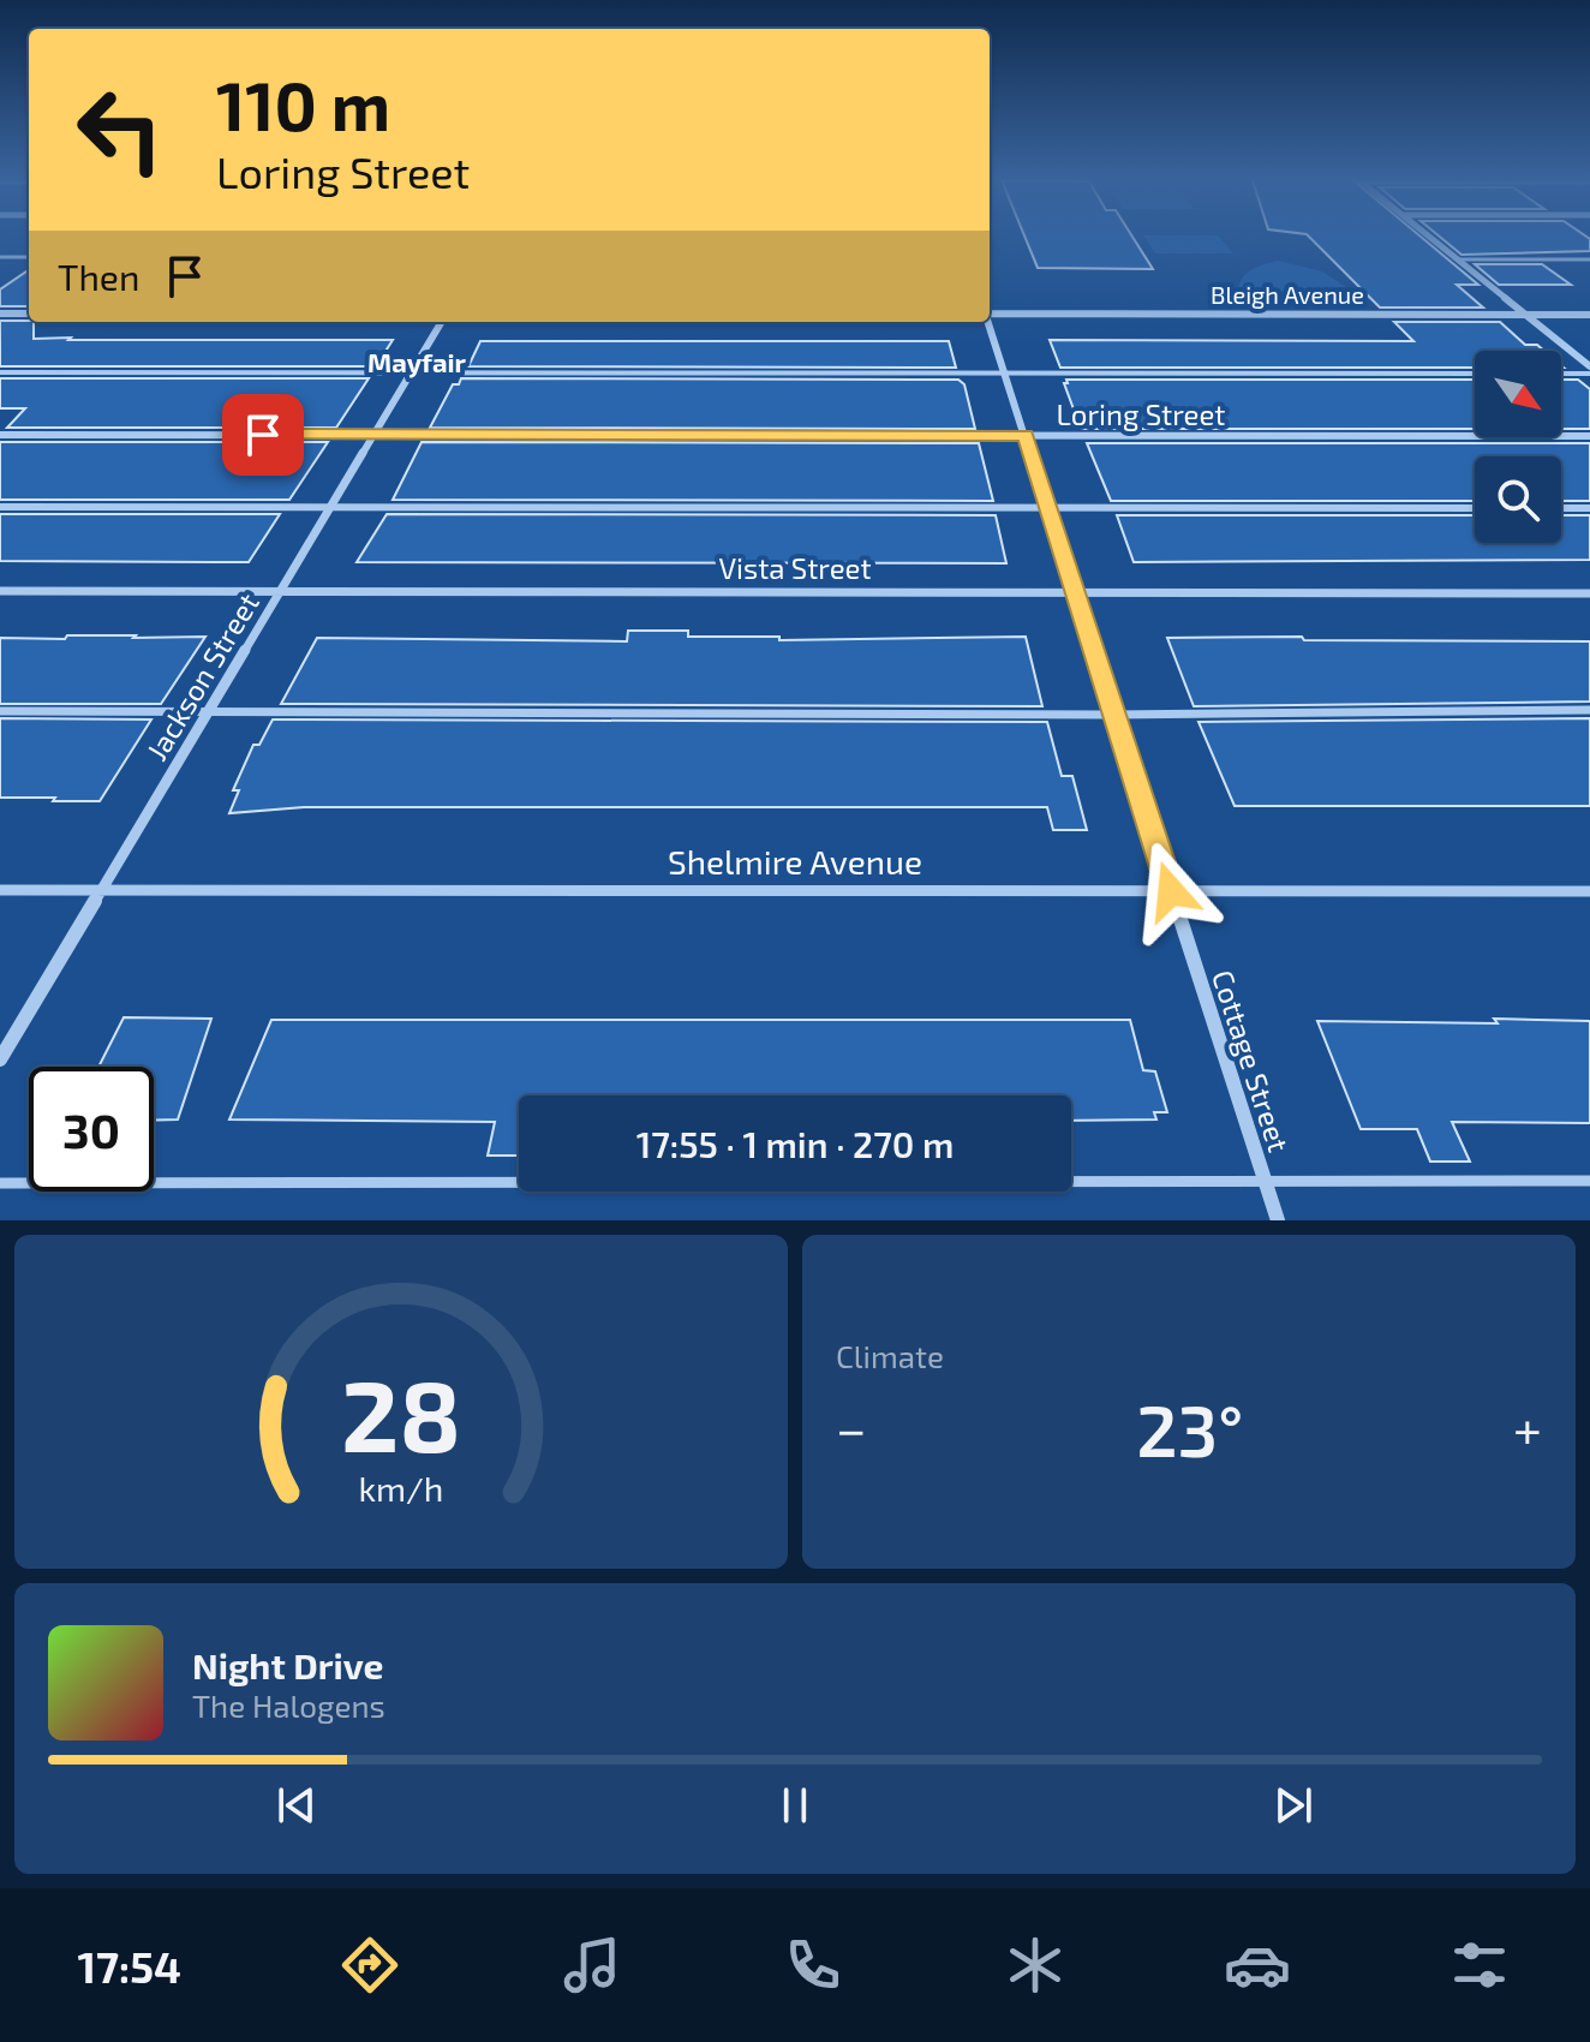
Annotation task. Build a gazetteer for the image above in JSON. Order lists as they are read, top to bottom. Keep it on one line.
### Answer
{"streets":{"street":["Bleigh Avenue","Loring Street","Vista Street","Jackson Street","Shelmire Avenue","Cottage Street"]},"crossings":[["Loring Street","Jackson Street"],["Loring Street","Cottage Street"],["Vista Street","Jackson Street"],["Vista Street","Cottage Street"],["Jackson Street","Shelmire Avenue"],["Shelmire Avenue","Cottage Street"]],"districts":["Mayfair"],"north":"bottom right","page":{"turn":["110 m","Loring Street"],"then":"Then","limit":"30","trip":"17:55 · 1 min · 270 m","tile":"Climate","heat":["−","23°","+"],"song":["Night Drive","The Halogens"],"tabs":"17:54","gauge":["28","km/h"]}}
